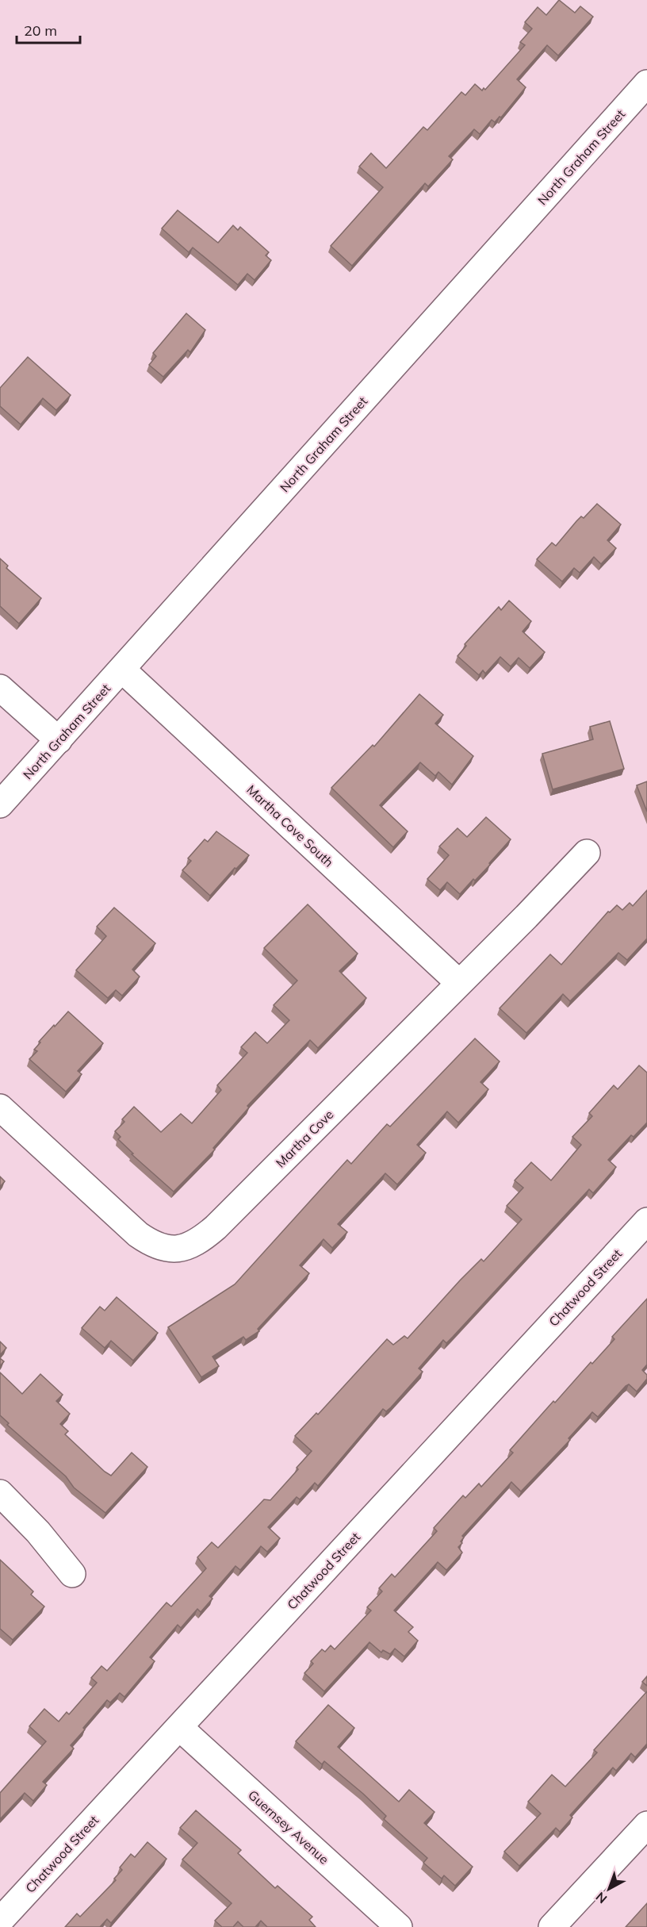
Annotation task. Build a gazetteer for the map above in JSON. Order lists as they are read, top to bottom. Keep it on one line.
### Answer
{"streets":{"street":["North Graham Street","Martha Cove South","Martha Cove","Chatwood Street","Guernsey Avenue"]},"crossings":[["North Graham Street","Martha Cove South"],["Martha Cove South","Martha Cove"],["Chatwood Street","Guernsey Avenue"]],"scale_bar":"20 m","north":"bottom left"}
